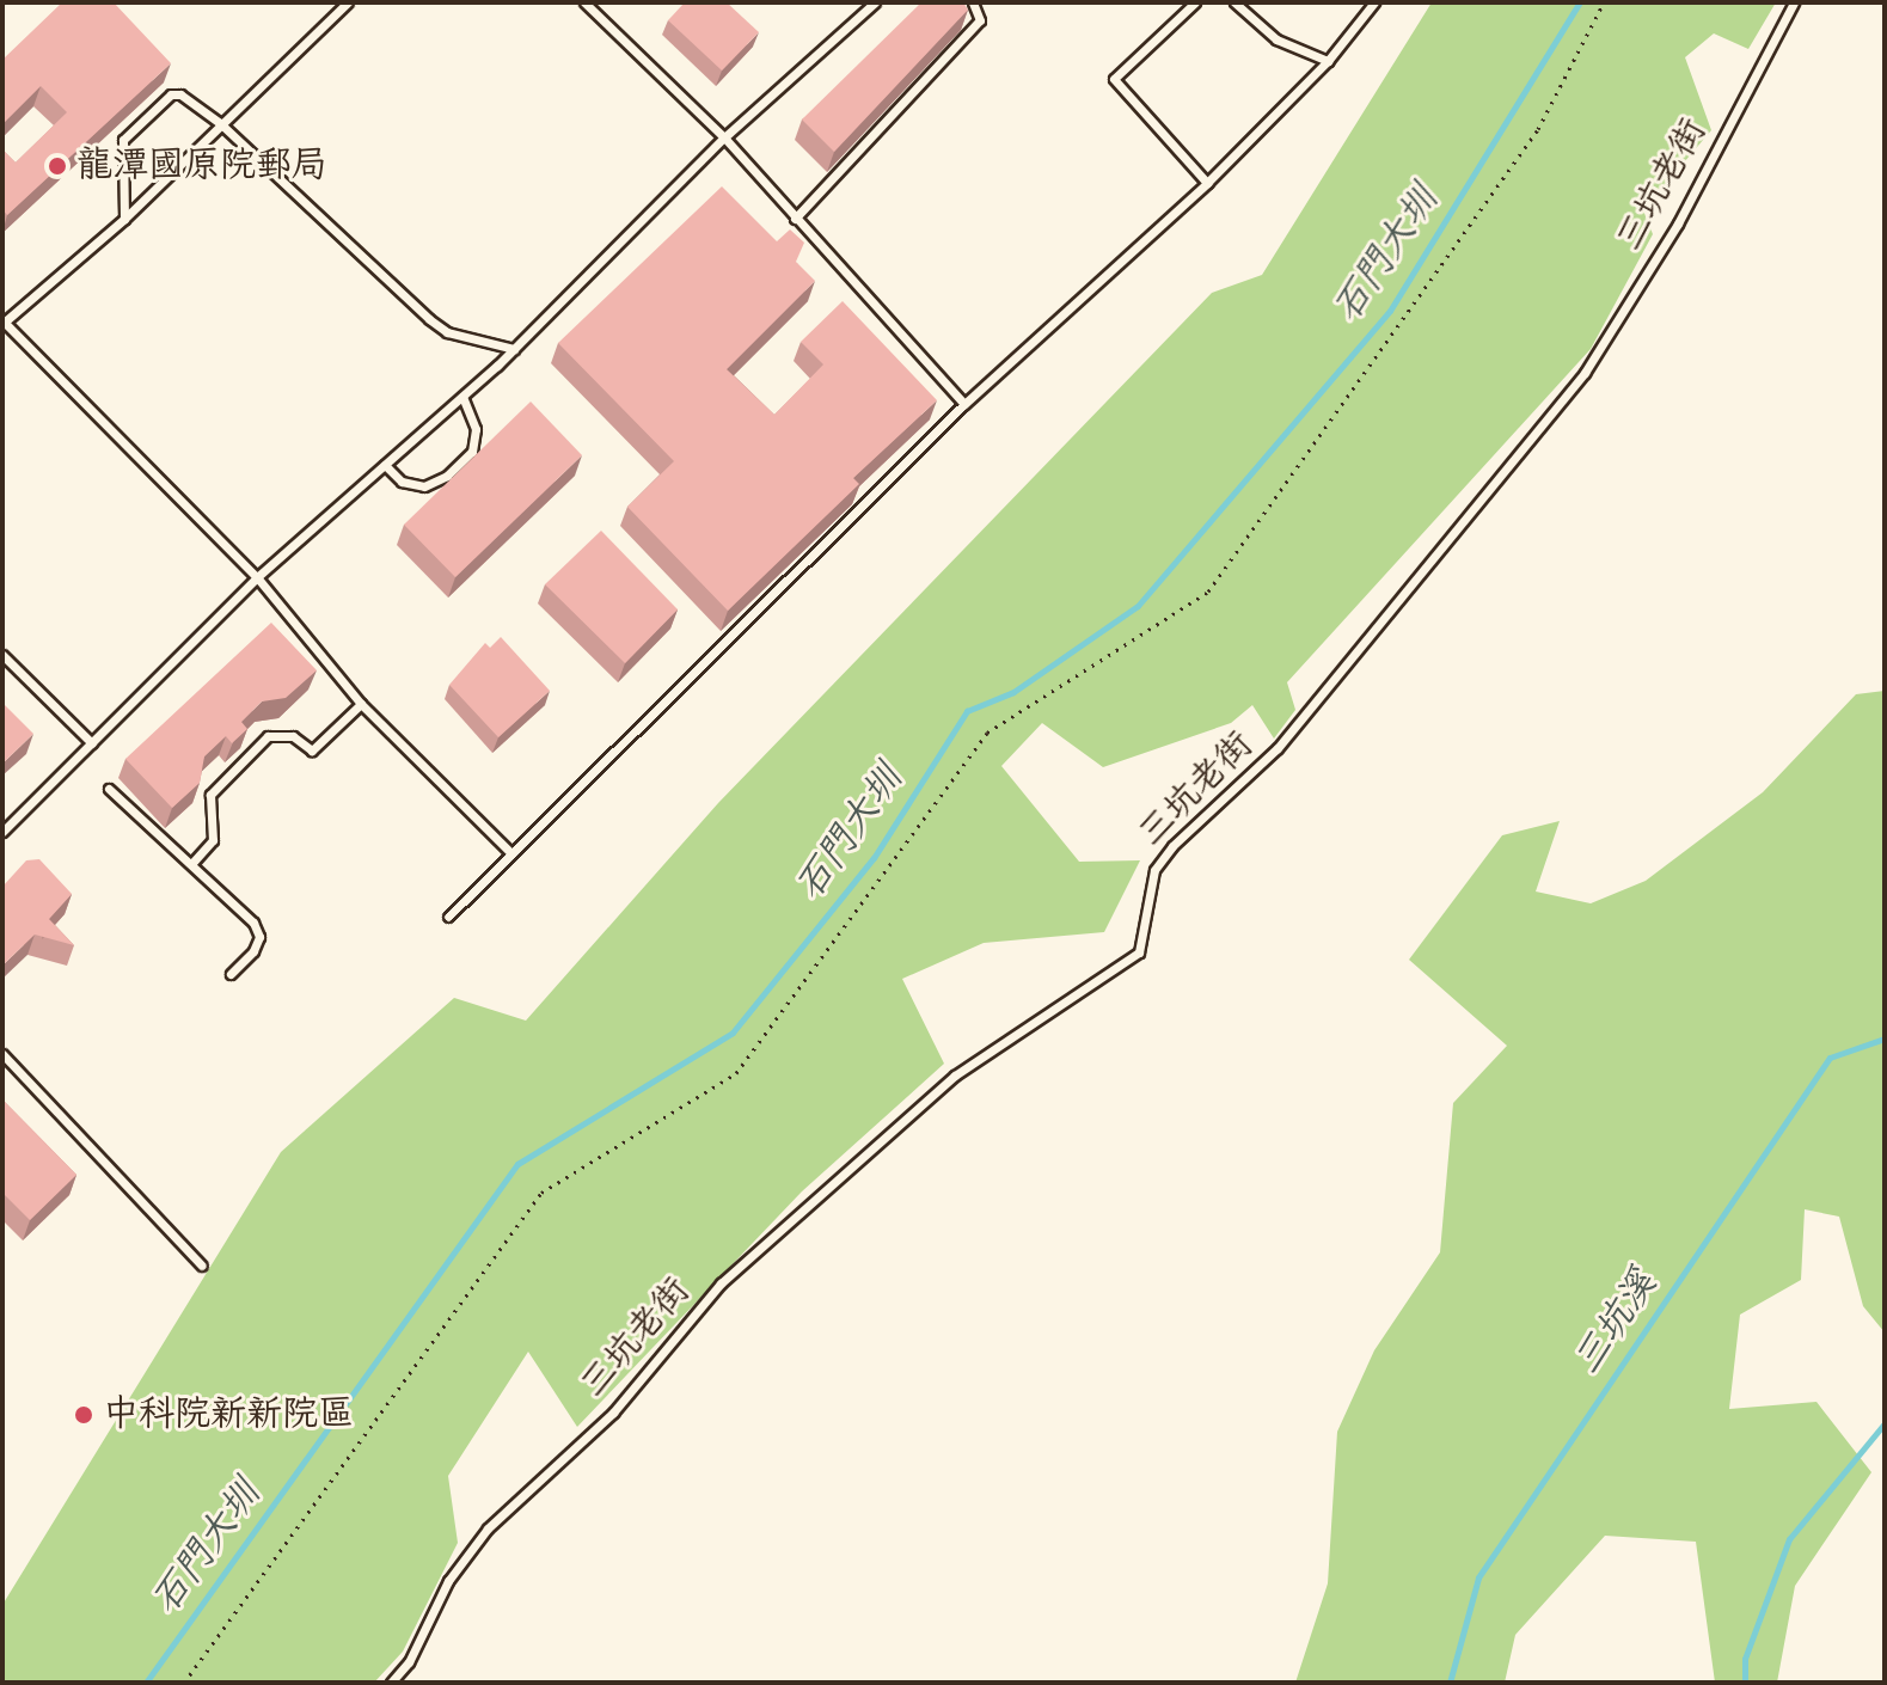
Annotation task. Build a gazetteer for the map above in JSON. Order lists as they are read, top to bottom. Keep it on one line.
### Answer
{"streets":{"lane":["三坑老街"]},"water":["石門大圳","三坑溪"],"places":["龍潭國原院郵局","中科院新新院區"]}
